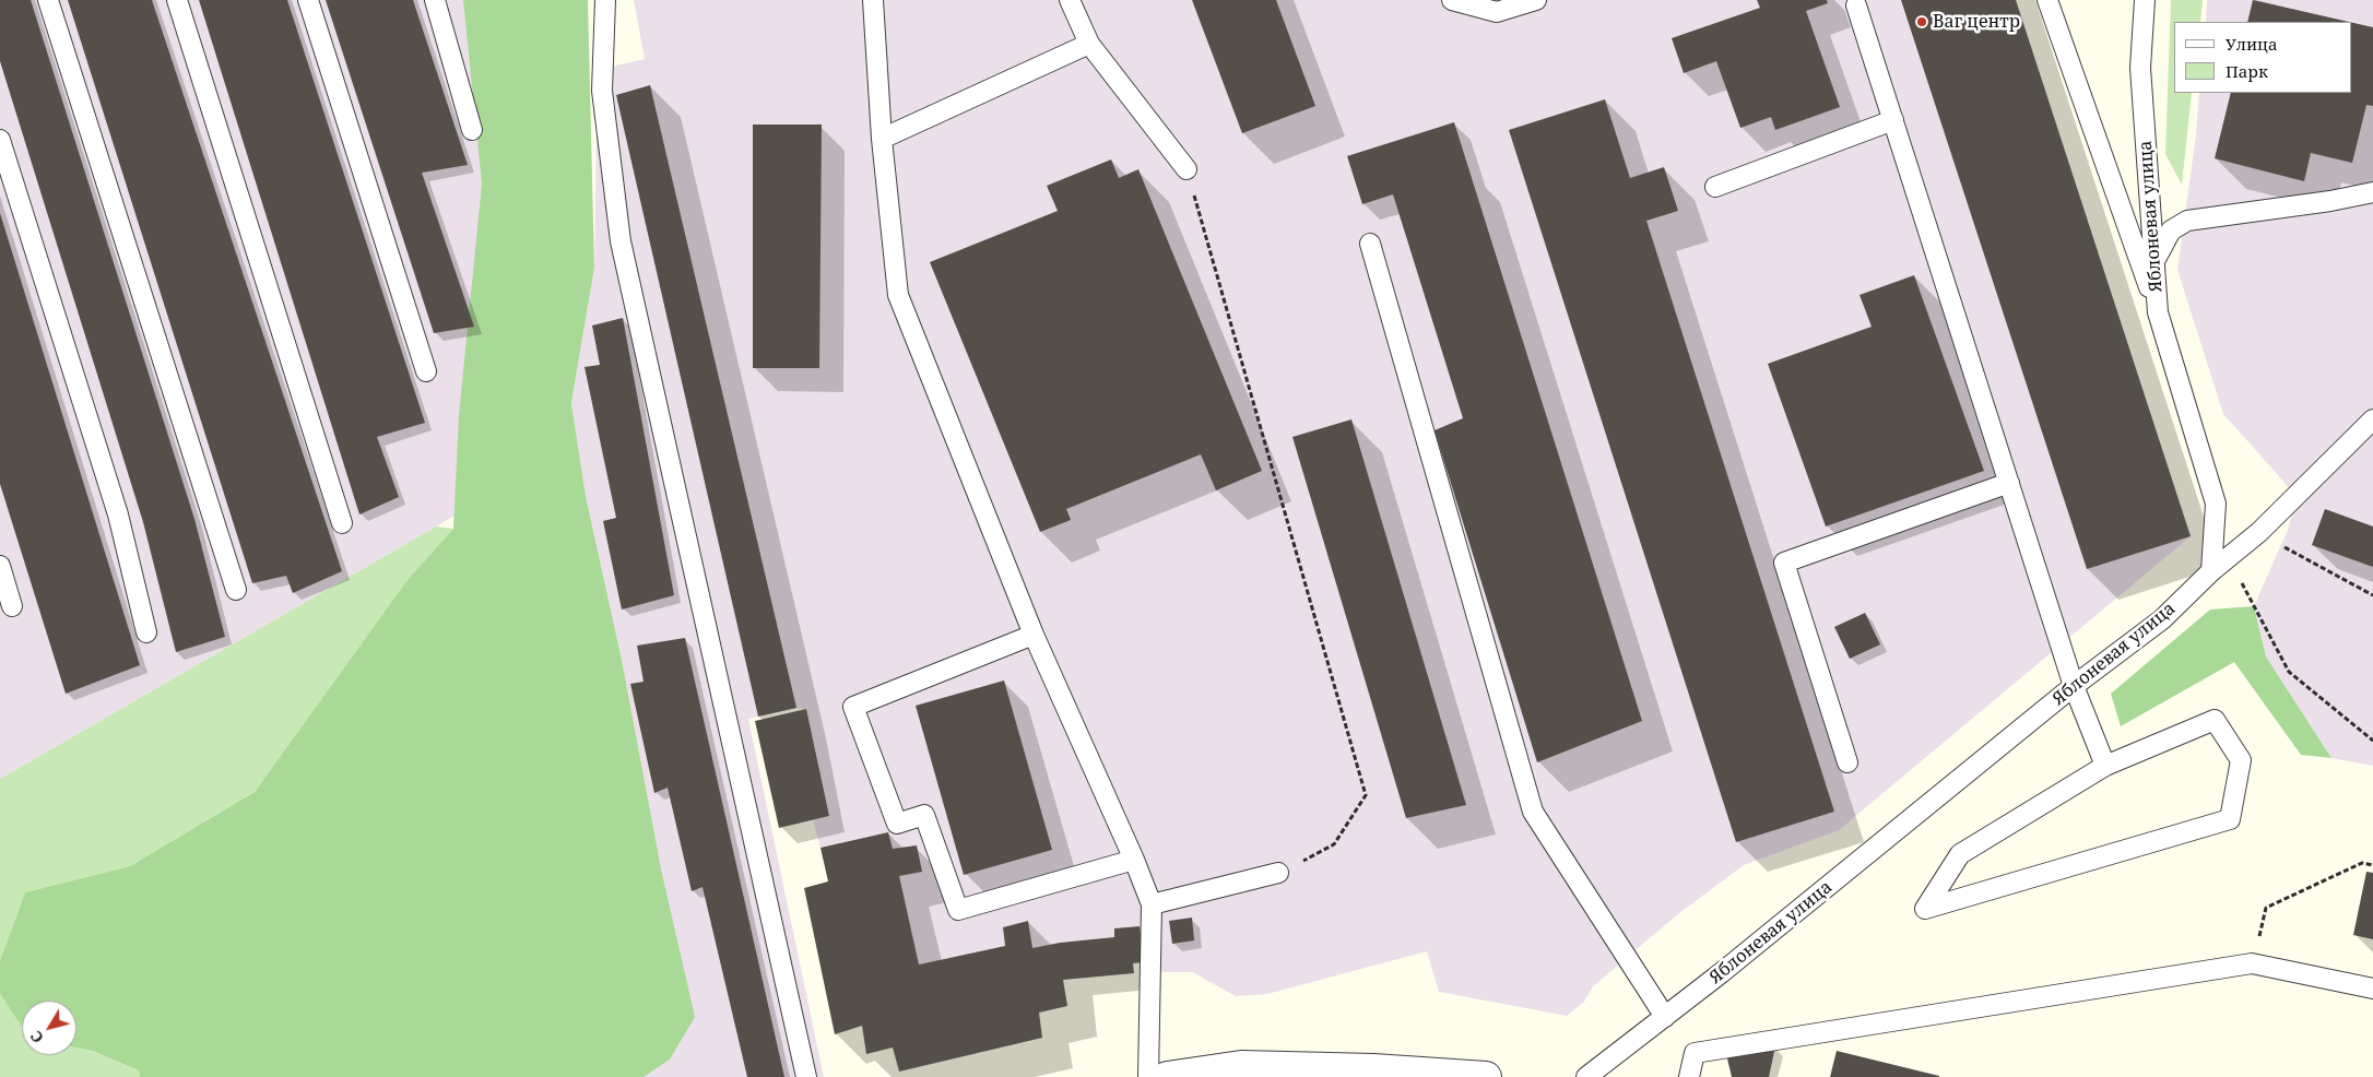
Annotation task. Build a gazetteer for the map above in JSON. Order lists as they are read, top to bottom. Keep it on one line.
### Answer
{"streets":{"lane":["Яблоневая улица"]},"places":["Ваг центр"],"legend":["Улица","Парк"],"north":"bottom left"}
